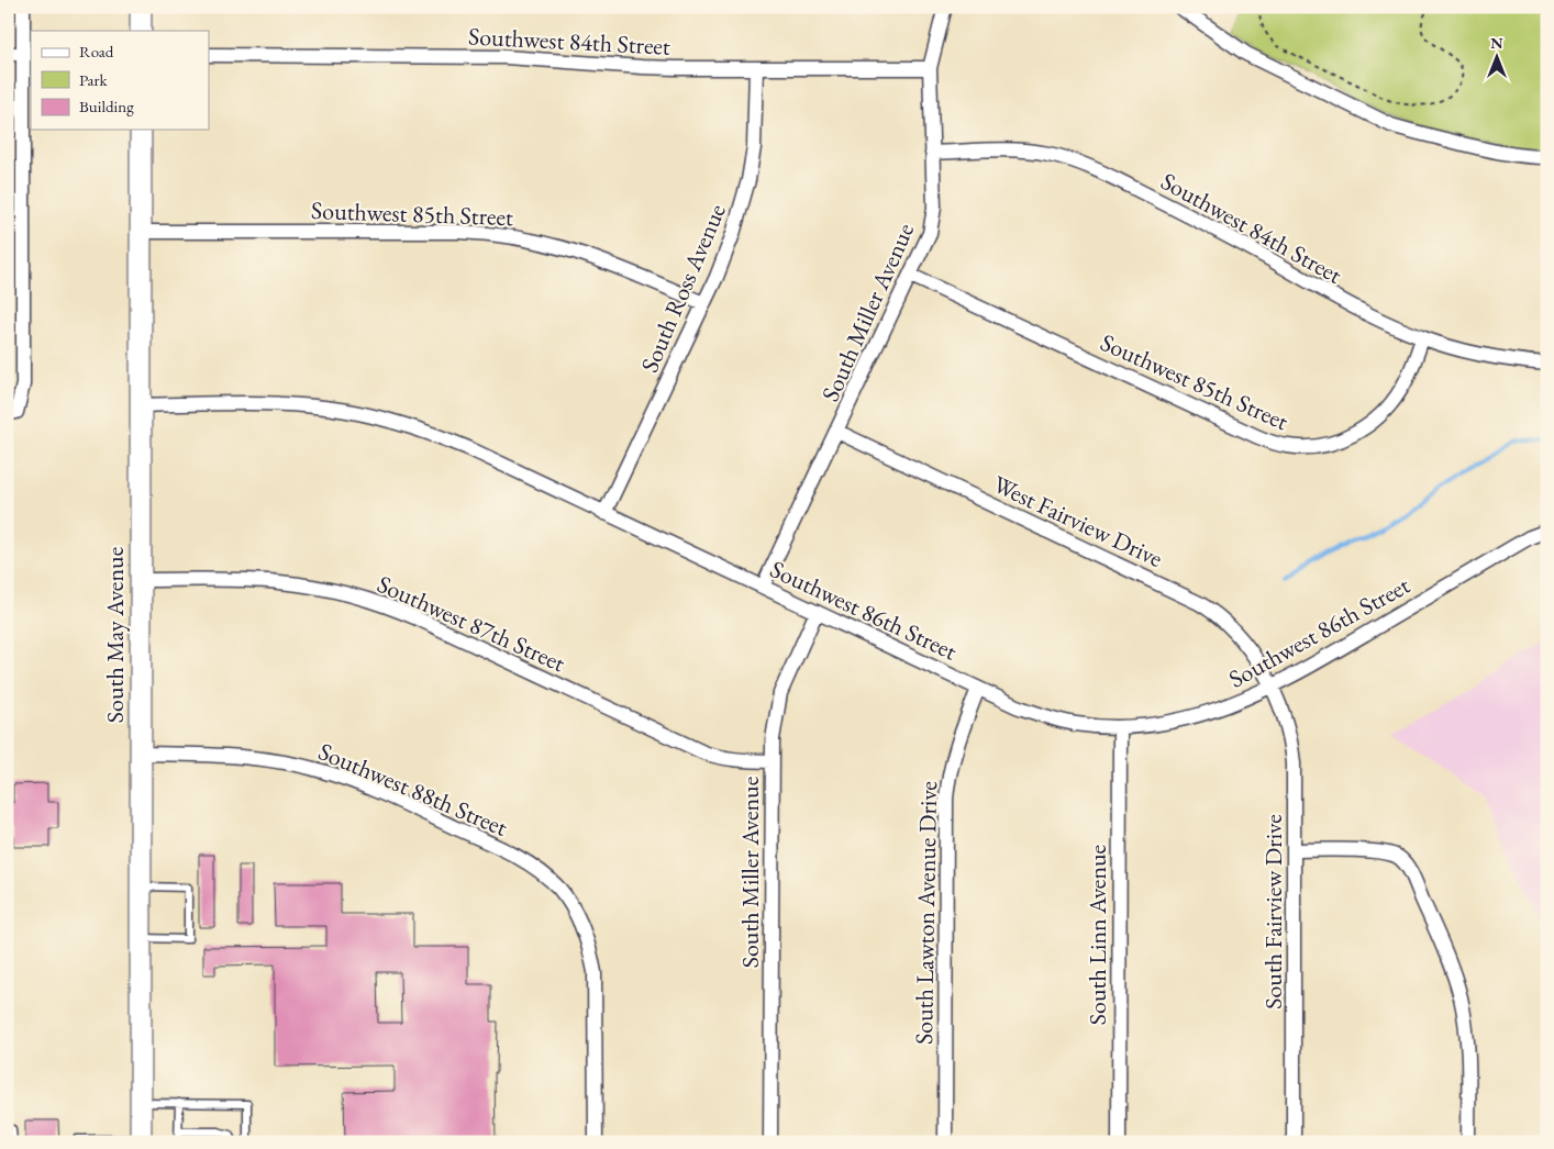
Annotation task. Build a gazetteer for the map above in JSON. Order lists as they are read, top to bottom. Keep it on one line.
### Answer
{"streets":{"main road":["South May Avenue"],"street":["Southwest 84th Street","Southwest 85th Street","South Ross Avenue","South Miller Avenue","West Fairview Drive","Southwest 86th Street","Southwest 87th Street","Southwest 88th Street","South Fairview Drive","South Lawton Avenue Drive","South Linn Avenue"]},"crossings":[["Southwest 84th Street","Southwest 85th Street"],["Southwest 84th Street","South Ross Avenue"],["Southwest 84th Street","South Miller Avenue"],["Southwest 85th Street","South Ross Avenue"],["Southwest 85th Street","South Miller Avenue"],["Southwest 85th Street","South May Avenue"],["South Ross Avenue","Southwest 86th Street"],["South Miller Avenue","West Fairview Drive"],["South Miller Avenue","Southwest 86th Street"],["South Miller Avenue","Southwest 87th Street"],["West Fairview Drive","Southwest 86th Street"],["West Fairview Drive","South Fairview Drive"],["Southwest 86th Street","South May Avenue"],["Southwest 86th Street","South Fairview Drive"],["Southwest 86th Street","South Lawton Avenue Drive"],["Southwest 86th Street","South Linn Avenue"],["Southwest 87th Street","South May Avenue"],["South May Avenue","Southwest 88th Street"]],"legend":["Road","Park","Building"],"north":"top"}
